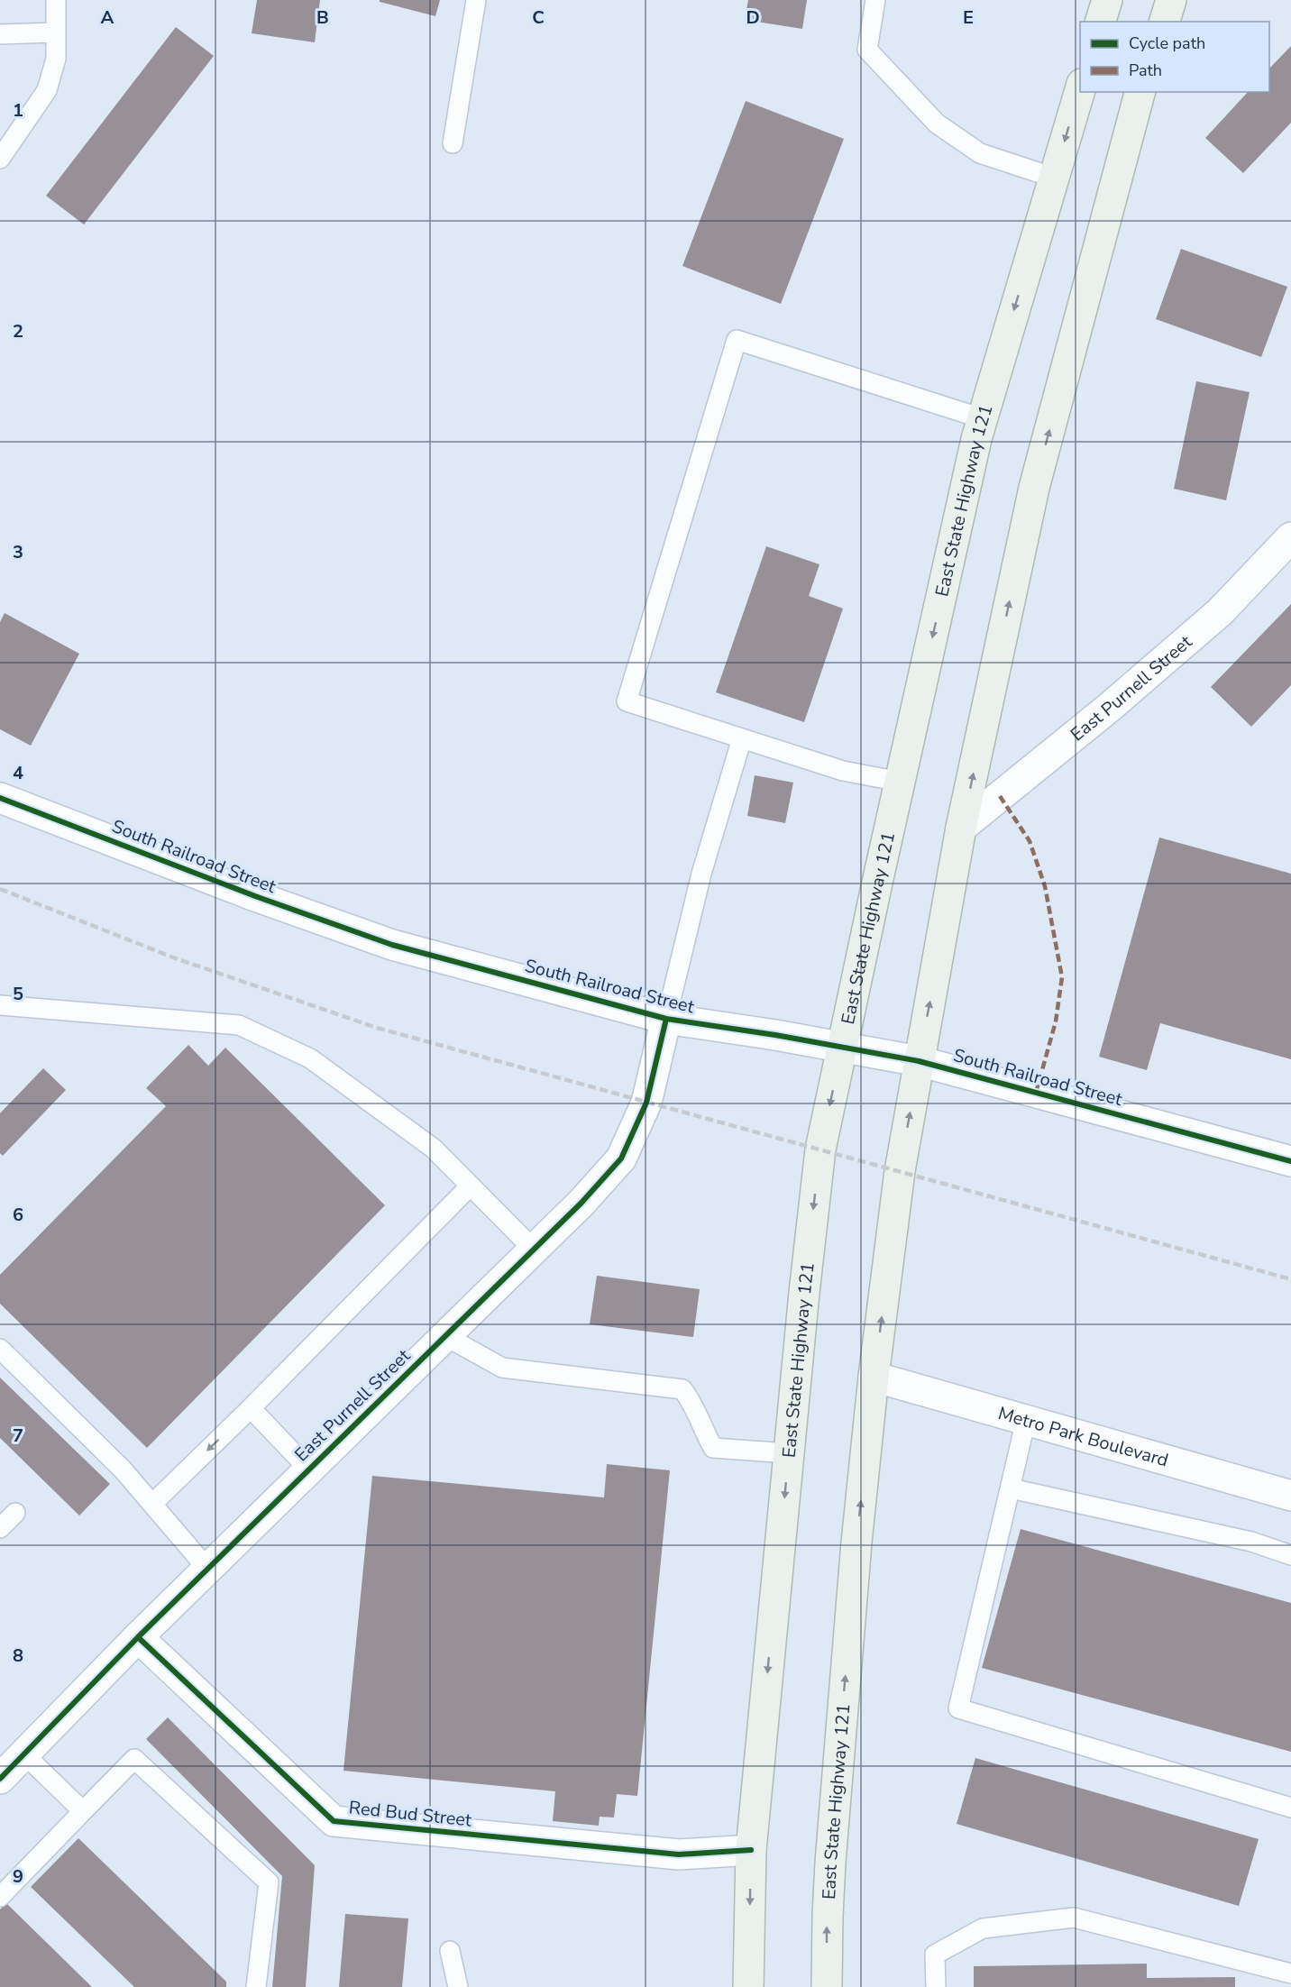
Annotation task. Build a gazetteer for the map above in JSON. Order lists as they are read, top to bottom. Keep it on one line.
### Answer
{"streets":{"main road":["East State Highway 121"],"street":["East Purnell Street","South Railroad Street","Metro Park Boulevard","Red Bud Street"]},"crossings":[["East State Highway 121","East Purnell Street"],["East State Highway 121","South Railroad Street"],["East State Highway 121","Metro Park Boulevard"],["East State Highway 121","Red Bud Street"],["East Purnell Street","South Railroad Street"],["East Purnell Street","Red Bud Street"]],"legend":["Cycle path","Path"],"grid":{"columns":["A","B","C","D","E"],"rows":["1","2","3","4","5","6","7","8","9"]}}
